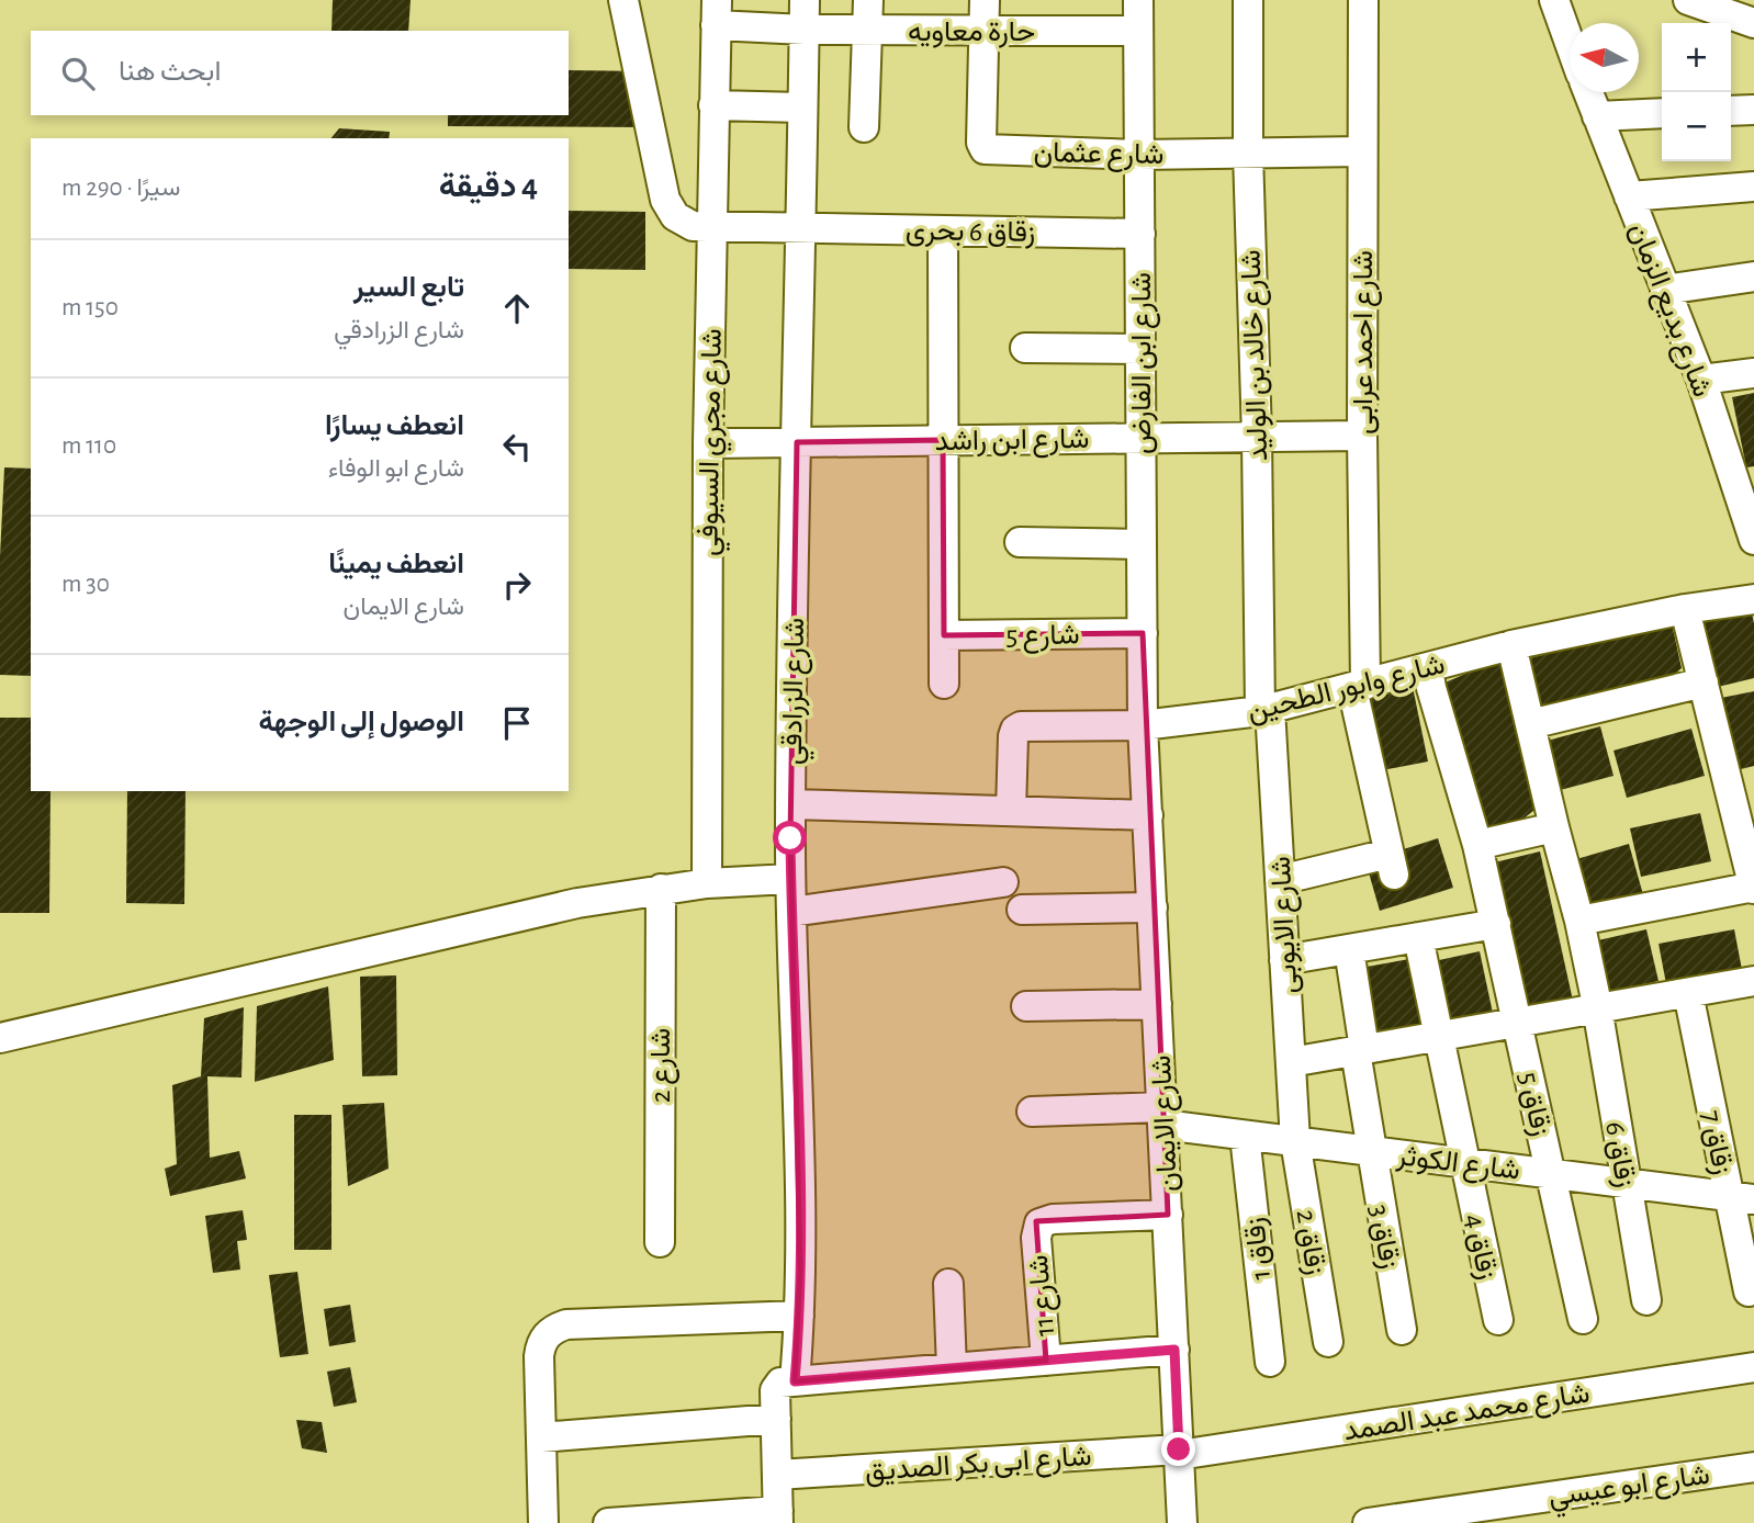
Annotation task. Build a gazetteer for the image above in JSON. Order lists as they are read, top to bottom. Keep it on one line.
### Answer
{"streets":{"street":["حارة معاويه","شارع عثمان","زقاق 6 بحرى","شارع بديع الزمان","شارع احمد عرابى","شارع خالد بن الوليد","شارع ابن الفارض","شارع ابن راشد","شارع مجري السيوفي","شارع 5","شارع وابور الطحين","شارع الزرادقي","شارع الايوبى","شارع 2","زقاق 5","شارع الايمان","زقاق 7","زقاق 6","شارع الكوثر","زقاق 3","زقاق 2","زقاق 4","زقاق 1","شارع 11","شارع محمد عبد الصمد","شارع ابى بكر الصديق","شارع ابو عيسي"]},"crossings":[["حارة معاويه","شارع عثمان"],["حارة معاويه","شارع ابن الفارض"],["حارة معاويه","شارع مجري السيوفي"],["حارة معاويه","شارع الزرادقي"],["شارع عثمان","شارع احمد عرابى"],["شارع عثمان","شارع خالد بن الوليد"],["شارع عثمان","شارع ابن الفارض"],["زقاق 6 بحرى","شارع ابن الفارض"],["زقاق 6 بحرى","شارع مجري السيوفي"],["زقاق 6 بحرى","شارع الزرادقي"],["شارع احمد عرابى","شارع ابن راشد"],["شارع احمد عرابى","شارع وابور الطحين"],["شارع احمد عرابى","شارع الايوبى"],["شارع خالد بن الوليد","شارع ابن راشد"],["شارع خالد بن الوليد","شارع وابور الطحين"],["شارع خالد بن الوليد","شارع الايوبى"],["شارع ابن الفارض","شارع ابن راشد"],["شارع ابن الفارض","شارع 5"],["شارع ابن الفارض","شارع وابور الطحين"],["شارع ابن الفارض","شارع الايمان"],["شارع ابن راشد","شارع مجري السيوفي"],["شارع ابن راشد","شارع الزرادقي"],["شارع وابور الطحين","شارع الايوبى"],["شارع وابور الطحين","زقاق 5"],["شارع وابور الطحين","شارع الايمان"],["شارع وابور الطحين","زقاق 6"],["شارع الزرادقي","شارع ابى بكر الصديق"],["شارع الايوبى","شارع الكوثر"],["شارع الايوبى","زقاق 2"],["زقاق 5","شارع الكوثر"],["شارع الايمان","شارع الكوثر"],["شارع الايمان","شارع 11"],["شارع الايمان","شارع محمد عبد الصمد"],["شارع الايمان","شارع ابى بكر الصديق"],["زقاق 7","شارع الكوثر"],["زقاق 6","شارع الكوثر"],["شارع الكوثر","زقاق 3"],["شارع الكوثر","زقاق 2"],["شارع الكوثر","زقاق 4"],["شارع الكوثر","زقاق 1"],["شارع محمد عبد الصمد","شارع ابى بكر الصديق"]],"north":"left","page":{"map_buttons":["+","−"],"search":"ابحث هنا","heading":["4 دقيقة","سيرًا · 290 m"],"list":[["تابع السير","شارع الزرادقي","150 m"],["انعطف يسارًا","شارع ابو الوفاء","110 m"],["انعطف يمينًا","شارع الايمان","30 m"],"الوصول إلى الوجهة"]}}
